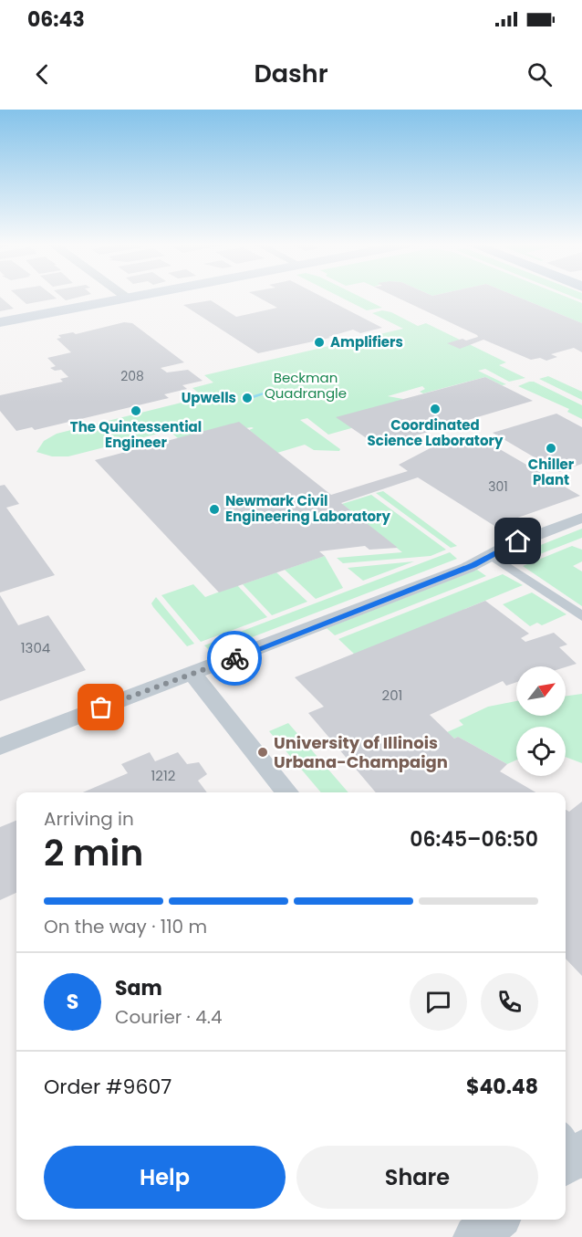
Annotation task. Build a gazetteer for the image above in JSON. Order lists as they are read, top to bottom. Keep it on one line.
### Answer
{"parks":["Beckman Quadrangle"],"places":["Amplifiers","Upwells","Coordinated Science Laboratory","The Quintessential Engineer","Chiller Plant","Newmark Civil Engineering Laboratory","University of Illinois Urbana-Champaign"],"house_numbers":["208","301","1304","201","1212"],"north":"top right","page":{"status":"06:43","header":"Dashr","heading":["2 min","Arriving in","06:45–06:50"],"panel":["Sam","Courier · 4.4","Order #9607","$40.48"],"bar":"On the way · 110 m","round":"S","buttons":["Help","Share"]}}
